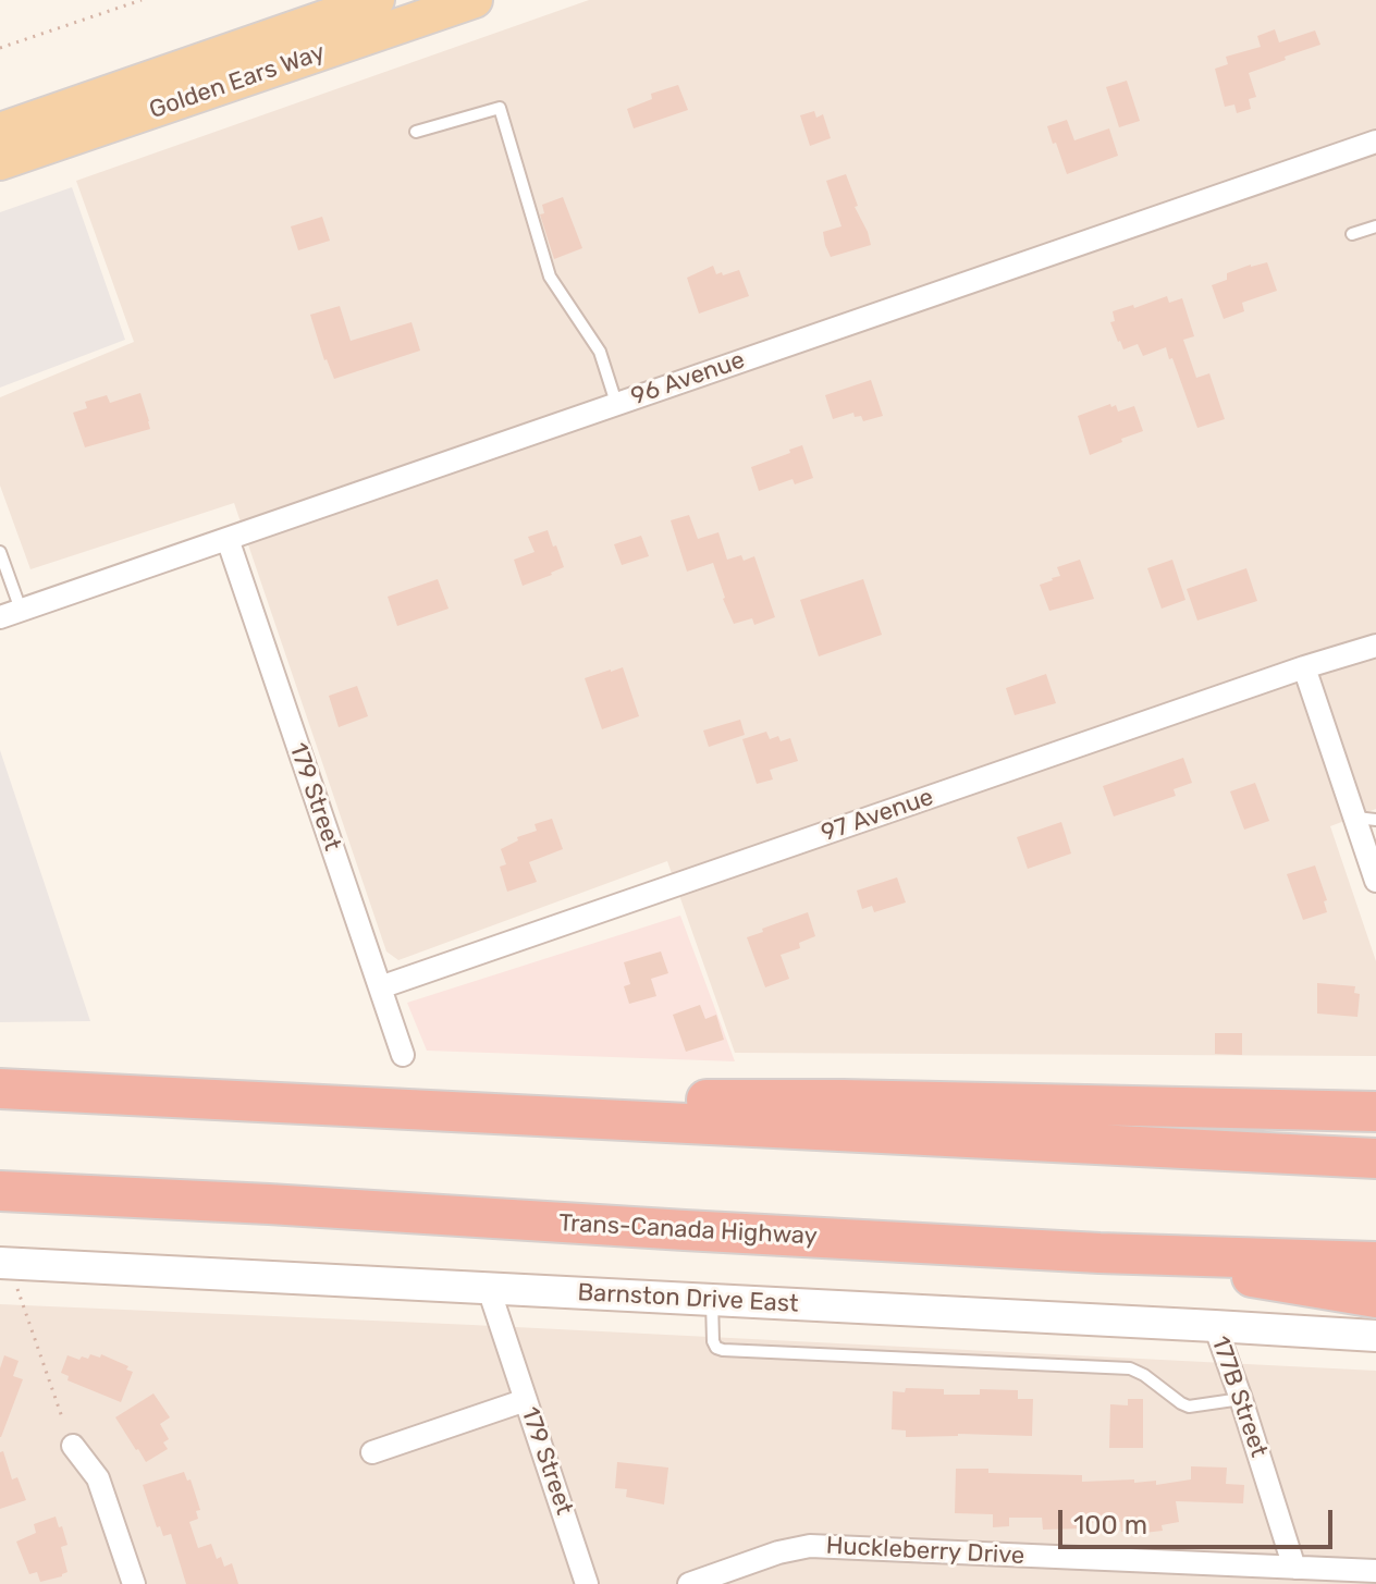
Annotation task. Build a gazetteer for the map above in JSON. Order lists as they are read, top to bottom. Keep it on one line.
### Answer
{"streets":{"highway":["Trans-Canada Highway"],"main road":["Golden Ears Way"],"street":["96 Avenue","179 Street","97 Avenue","Barnston Drive East","177B Street","Huckleberry Drive"]},"crossings":[["96 Avenue","179 Street"],["179 Street","97 Avenue"],["179 Street","Barnston Drive East"],["Barnston Drive East","177B Street"],["177B Street","Huckleberry Drive"]],"scale_bar":"100 m"}
